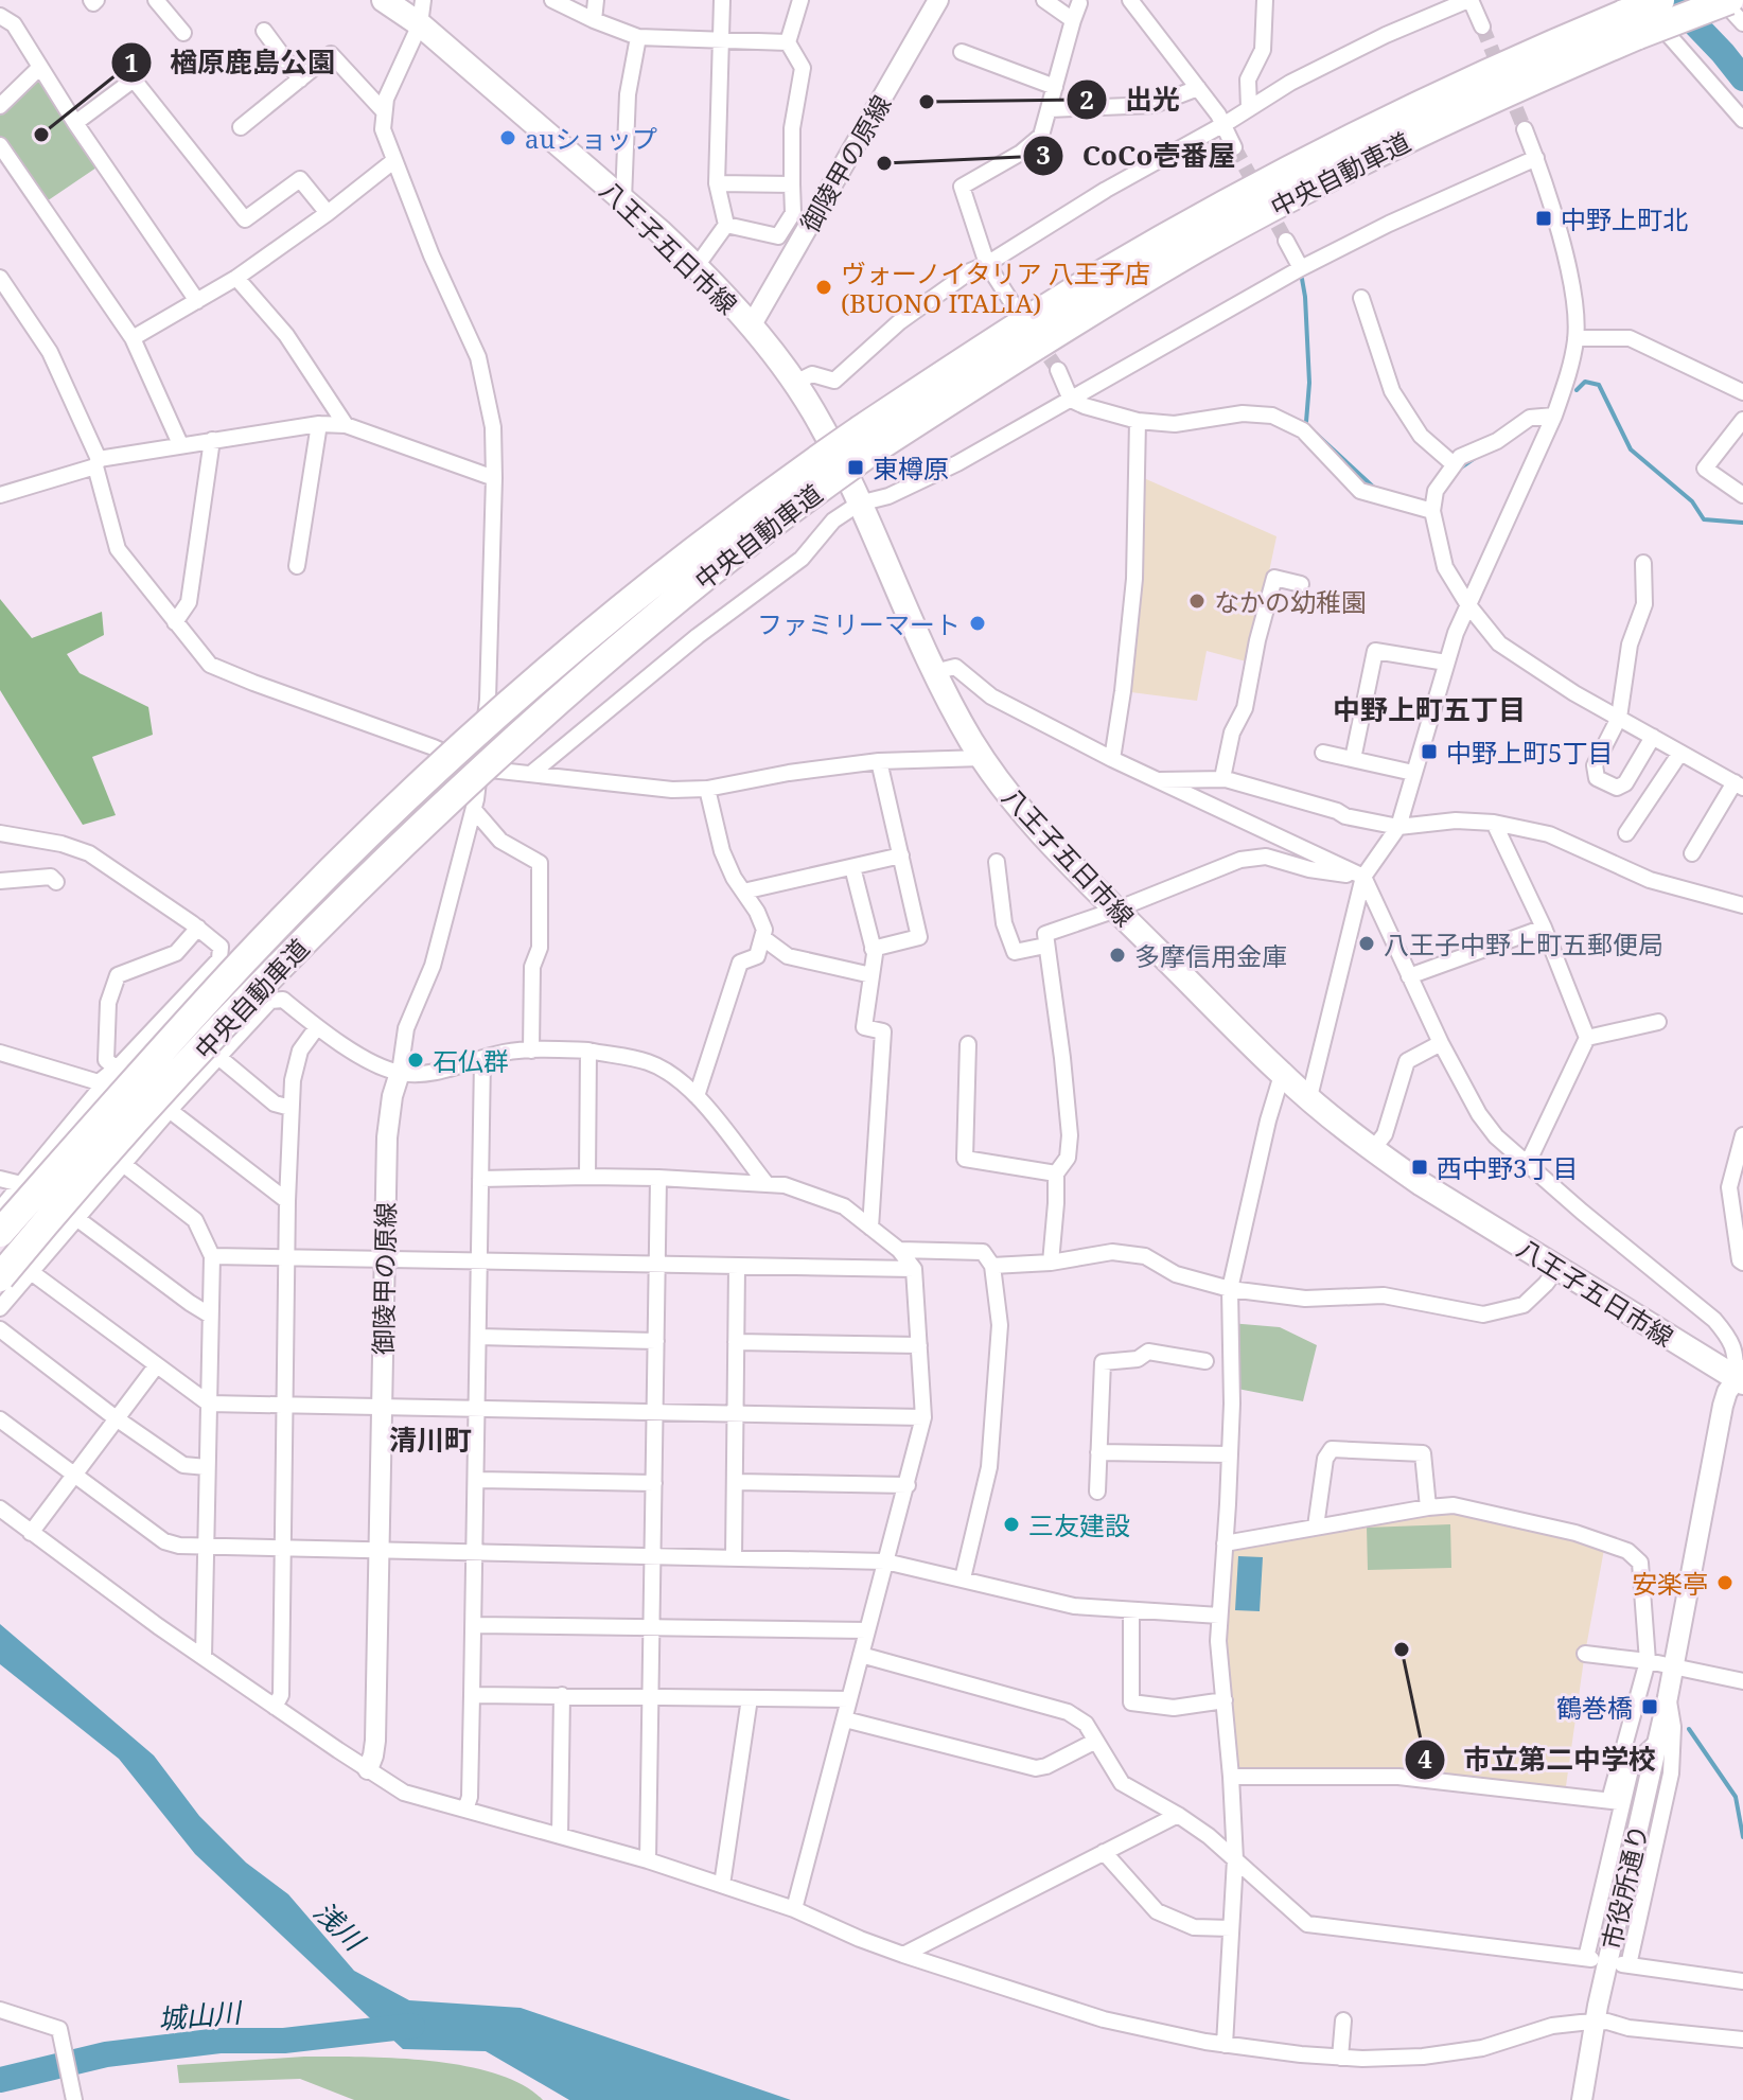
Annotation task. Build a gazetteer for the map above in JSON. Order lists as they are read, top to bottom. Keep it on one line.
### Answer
{"streets":{"highway":["中央自動車道"],"main road":["八王子五日市線"],"street":["御陵甲の原線","市役所通り"]},"crossings":[["御陵甲の原線","八王子五日市線"],["八王子五日市線","市役所通り"]],"districts":["中野上町五丁目","清川町"],"water":["浅川","城山川"],"places":{"other":["出光","楢原鹿島公園","auショップ","CoCo壱番屋","ヴォーノイタリア 八王子店 (BUONO ITALIA)","なかの幼稚園","ファミリーマート","八王子中野上町五郵便局","多摩信用金庫","石仏群","三友建設","安楽亭","市立第二中学校"],"transit":["中野上町北","東樽原","中野上町5丁目","西中野3丁目","鶴巻橋"]}}
